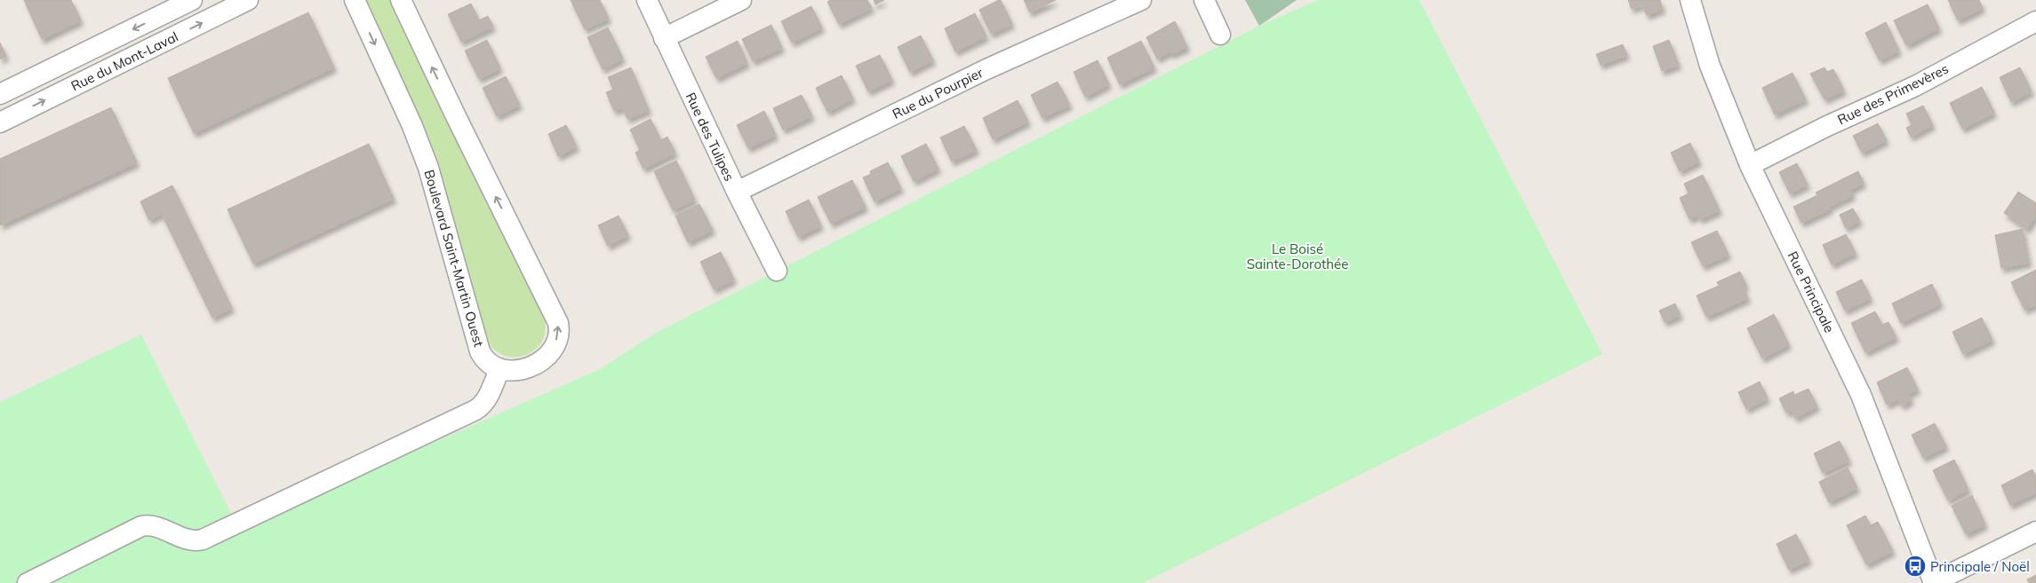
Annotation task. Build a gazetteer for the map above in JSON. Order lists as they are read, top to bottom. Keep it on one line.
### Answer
{"streets":{"street":["Rue du Mont-Laval","Rue du Pourpier","Rue des Primevères","Rue des Tulipes","Boulevard Saint-Martin Ouest","Rue Principale"]},"crossings":[["Rue du Pourpier","Rue des Tulipes"],["Rue des Primevères","Rue Principale"]],"one_way":["Boulevard Saint-Martin Ouest"],"parks":["Le Boisé Sainte-Dorothée"],"places":{"bus stop":["Principale / Noël"]}}
